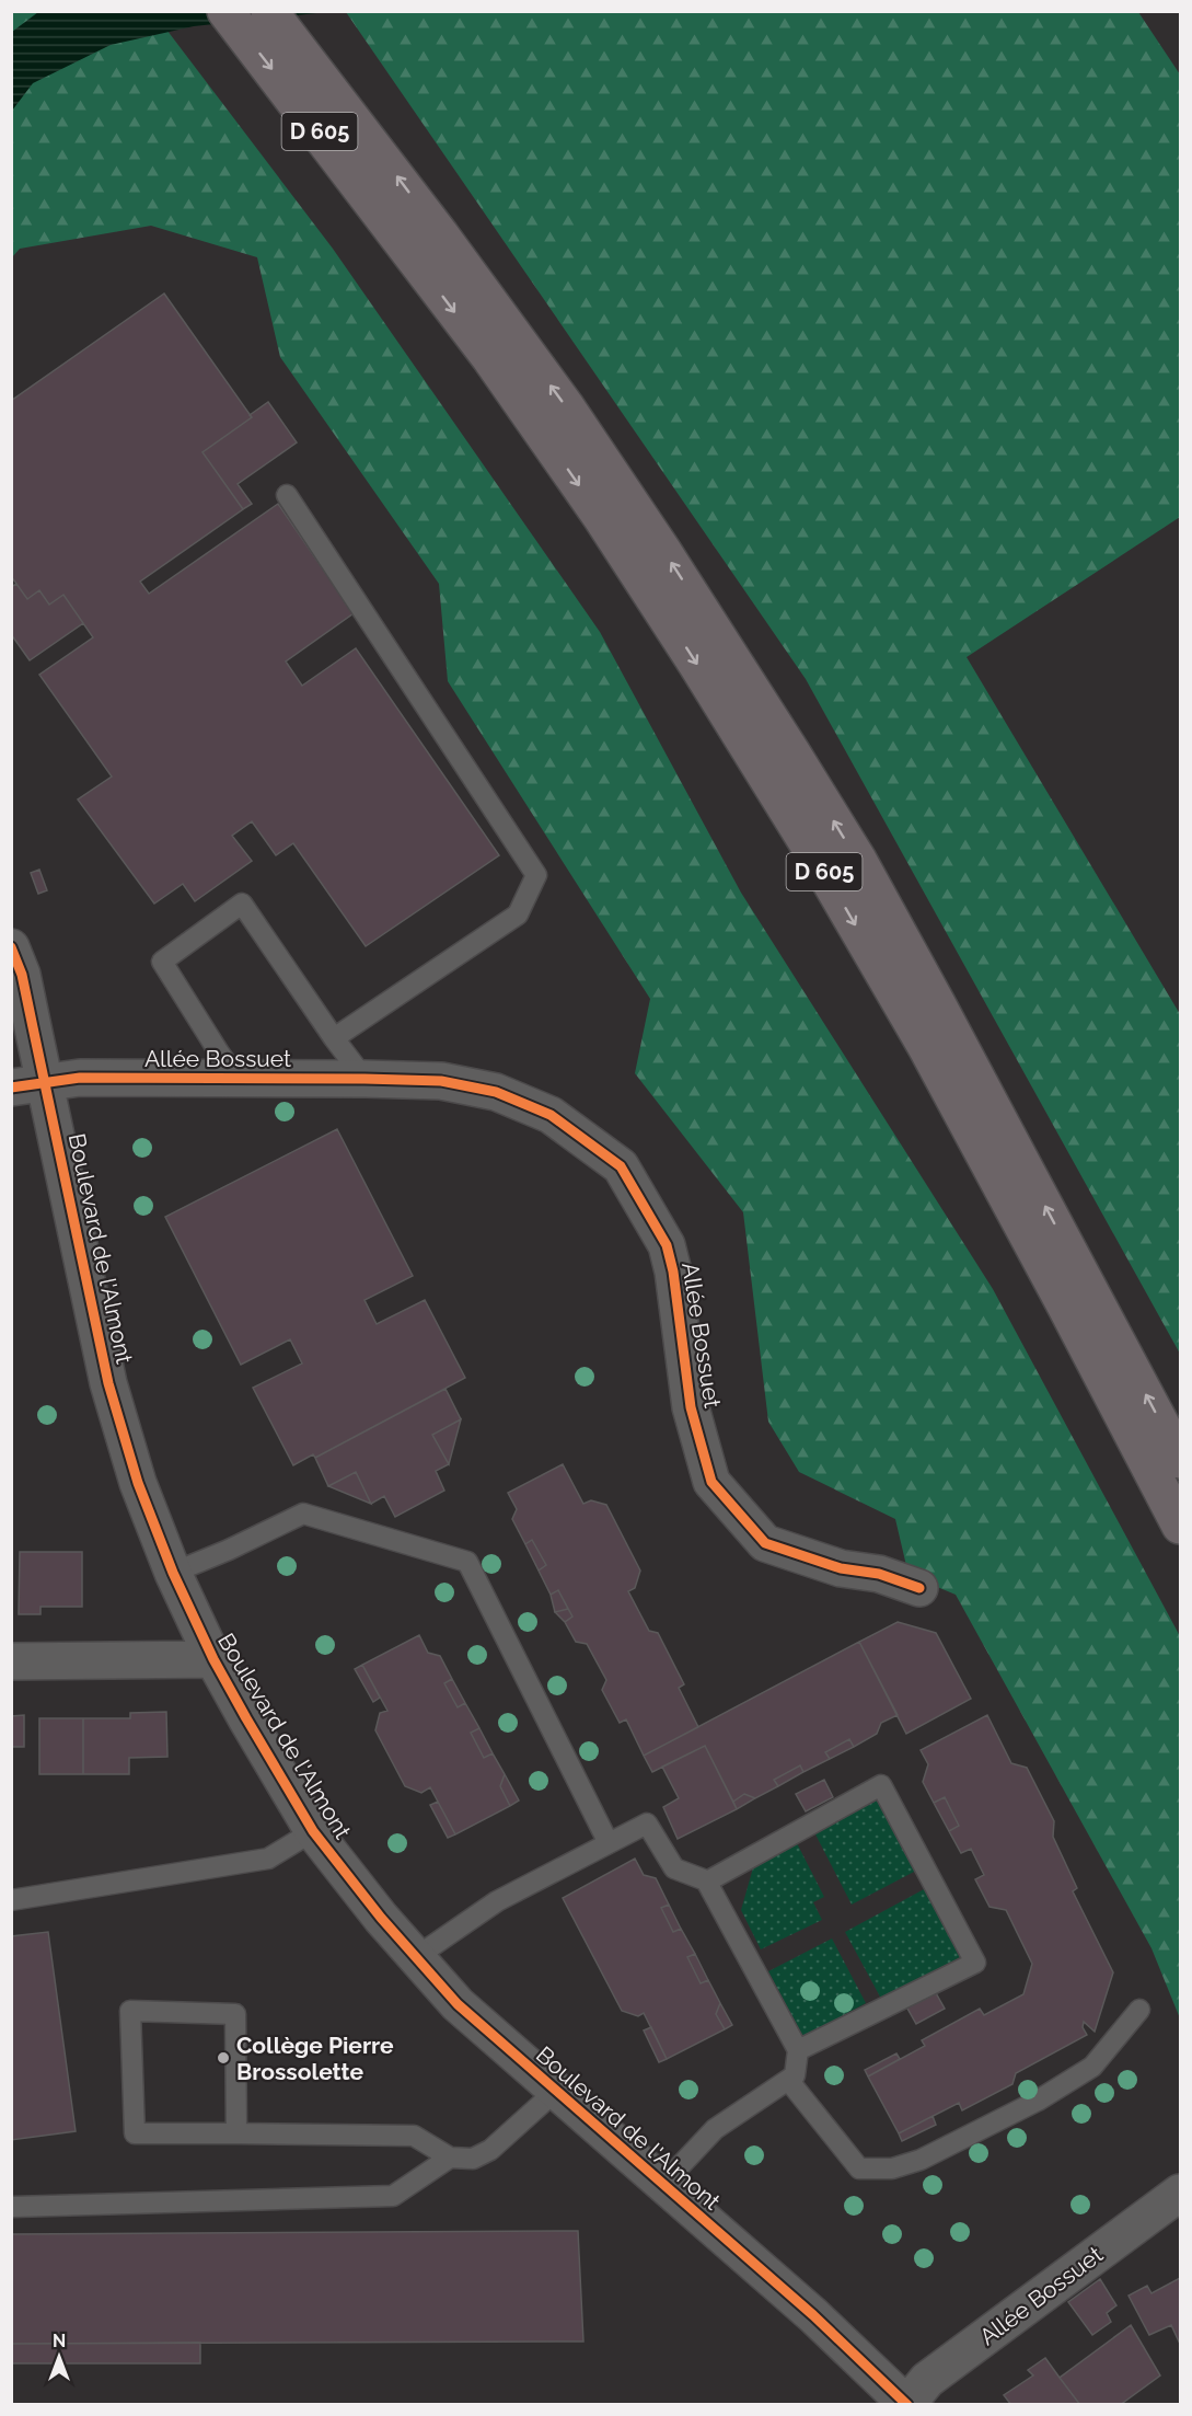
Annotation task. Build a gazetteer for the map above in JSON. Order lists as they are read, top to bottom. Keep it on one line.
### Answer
{"streets":{"main road":["D 605"],"street":["Allée Bossuet","Boulevard de l'Almont"]},"crossings":[["Allée Bossuet","Boulevard de l'Almont"]],"places":["Collège Pierre Brossolette"],"north":"top"}
